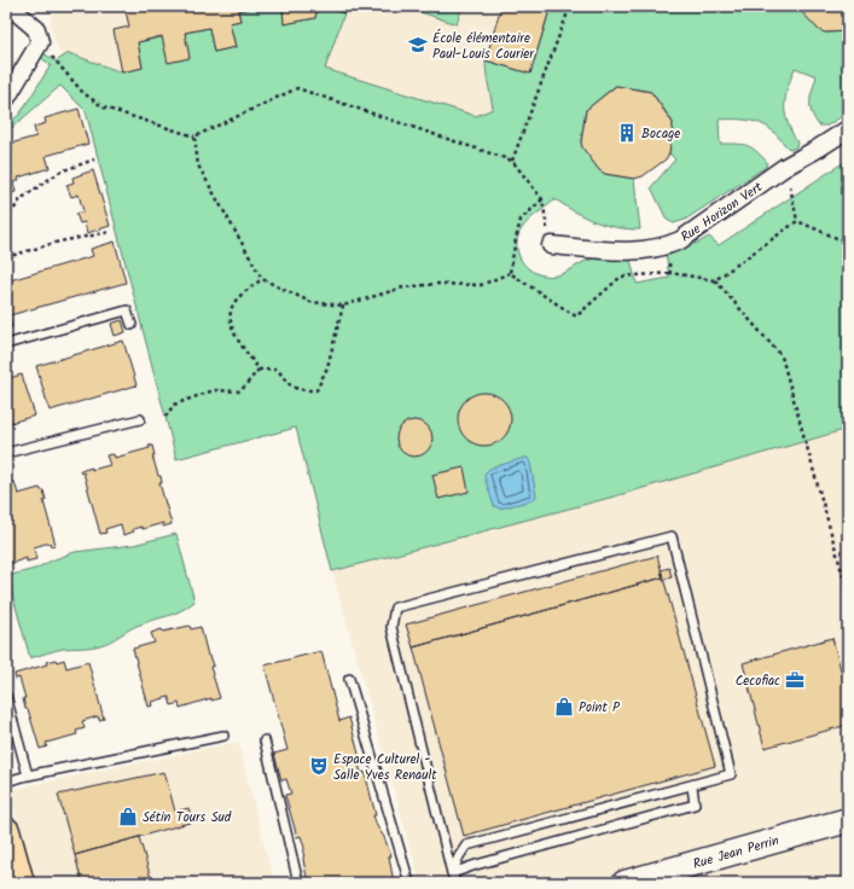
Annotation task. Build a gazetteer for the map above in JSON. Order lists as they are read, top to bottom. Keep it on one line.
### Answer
{"streets":{"street":["Rue Horizon Vert","Rue Jean Perrin"]},"places":{"school or university":["École élémentaire Paul-Louis Courier"],"building":["Bocage"],"office":["Cecofiac"],"shop":["Point P","Sétin Tours Sud"],"theatre":["Espace Culturel - Salle Yves Renault"]}}
